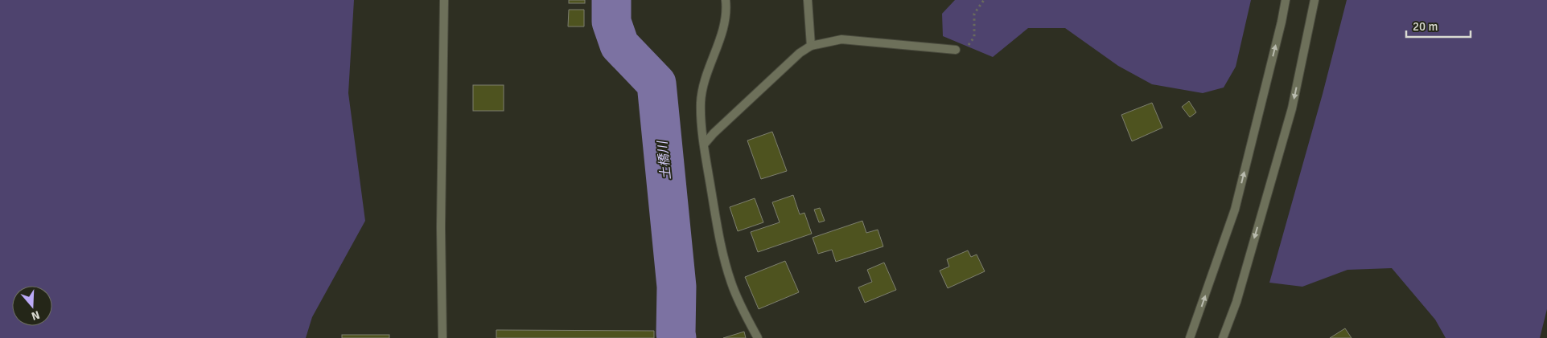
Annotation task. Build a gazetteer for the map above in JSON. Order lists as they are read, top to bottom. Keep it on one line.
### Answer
{"water":["土橋川"],"scale_bar":"20 m","north":"bottom"}
